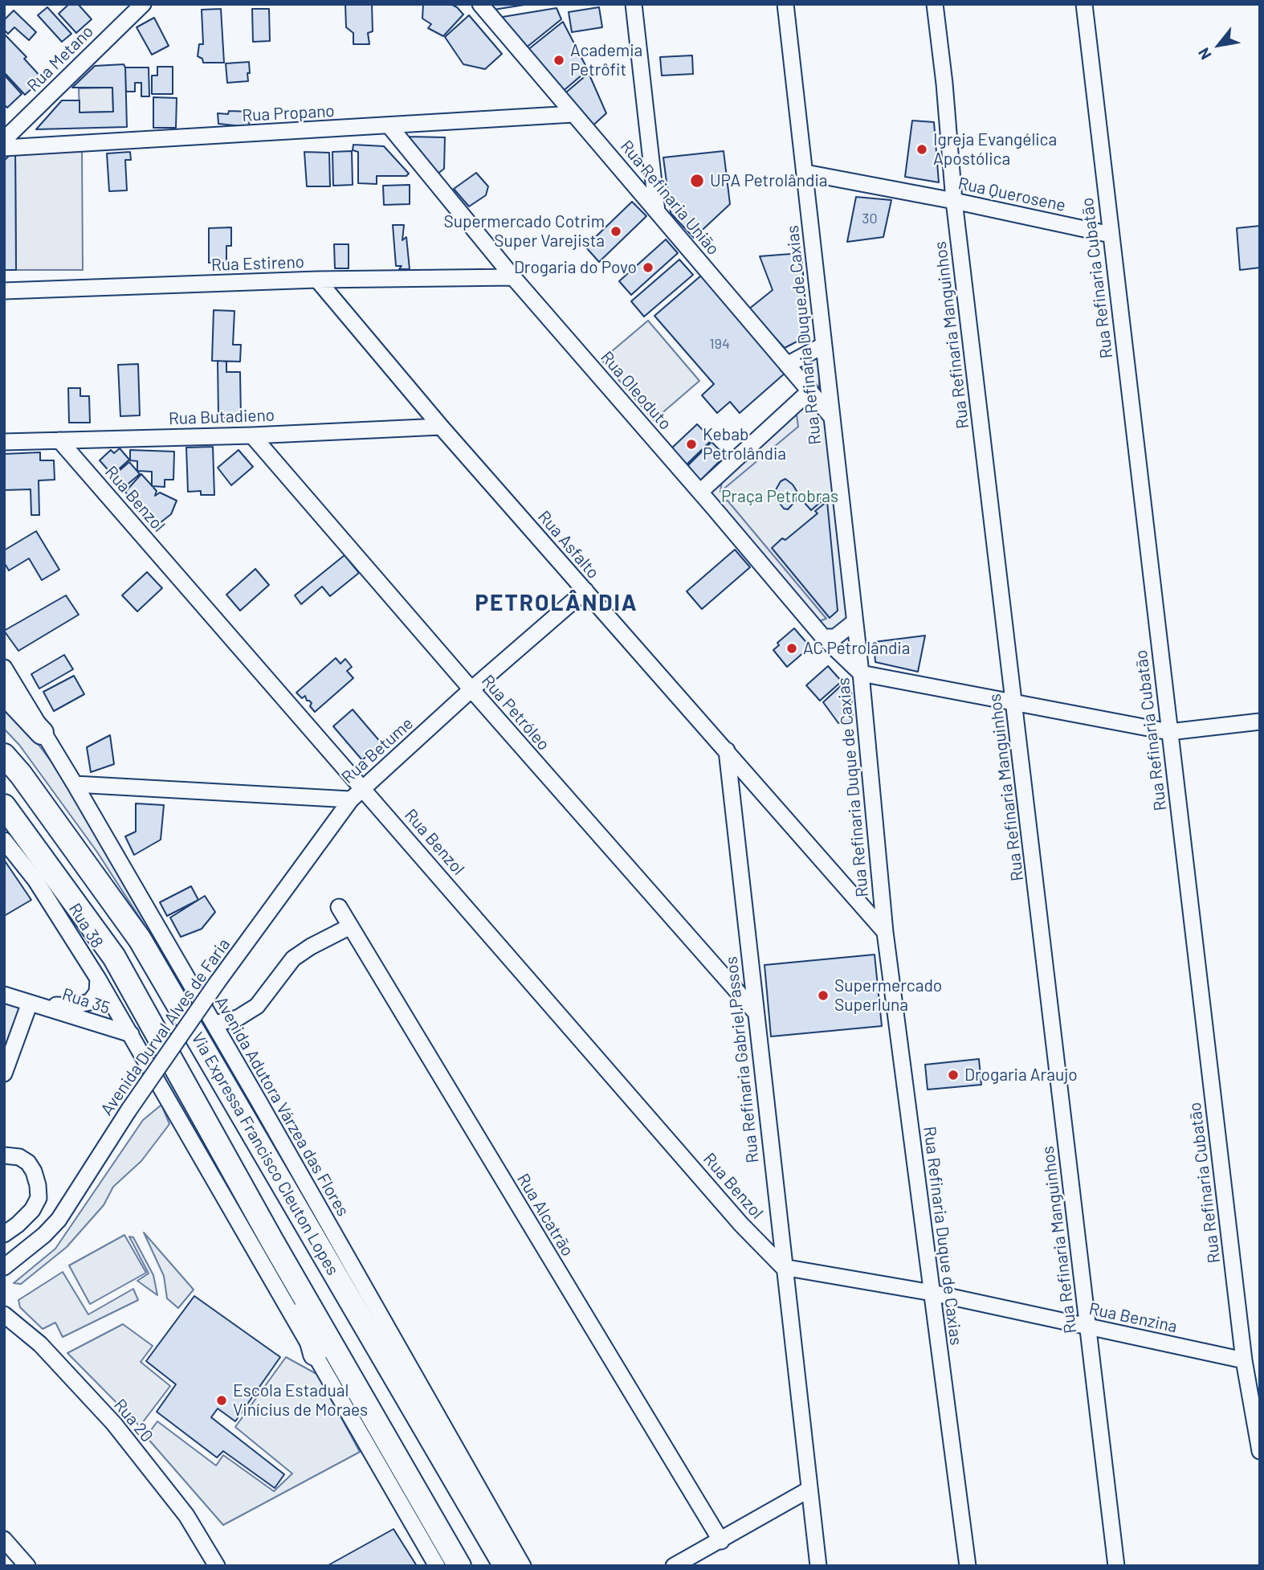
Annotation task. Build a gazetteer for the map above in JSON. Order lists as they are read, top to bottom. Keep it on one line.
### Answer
{"streets":{"highway":["Via Expressa Francisco Cleuton Lopes"],"street":["Rua Metano","Rua Propano","Rua Querosene","Rua Refinaria União","Rua Estireno","Rua Refinaria Cubatão","Rua Refinaria Duque de Caxias","Rua Refinaria Manguinhos","Rua Oleoduto","Rua Butadieno","Rua Benzol","Rua Asfalto","Rua Petróleo","Rua Betume","Rua 38","Rua 35","Avenida Durval Alves de Faria","Rua Refinaria Gabriel Passos","Avenida Adutora Várzea das Flores","Rua Alcatrão","Rua Benzina","Rua 20"]},"crossings":[["Rua Propano","Rua Refinaria União"],["Rua Propano","Rua Oleoduto"],["Rua Querosene","Rua Refinaria Cubatão"],["Rua Querosene","Rua Refinaria Duque de Caxias"],["Rua Querosene","Rua Refinaria Manguinhos"],["Rua Refinaria União","Rua Refinaria Duque de Caxias"],["Rua Estireno","Rua Oleoduto"],["Rua Estireno","Rua Asfalto"],["Rua Refinaria Cubatão","Rua Benzina"],["Rua Refinaria Duque de Caxias","Rua Oleoduto"],["Rua Refinaria Duque de Caxias","Rua Asfalto"],["Rua Refinaria Duque de Caxias","Rua Benzina"],["Rua Refinaria Manguinhos","Rua Benzina"],["Rua Butadieno","Rua Benzol"],["Rua Butadieno","Rua Asfalto"],["Rua Butadieno","Rua Petróleo"],["Rua Benzol","Rua Betume"],["Rua Benzol","Rua Refinaria Gabriel Passos"],["Rua Benzol","Rua Benzina"],["Rua Asfalto","Rua Betume"],["Rua Asfalto","Rua Refinaria Gabriel Passos"],["Rua Petróleo","Rua Betume"],["Rua Petróleo","Rua Refinaria Gabriel Passos"],["Rua Betume","Avenida Durval Alves de Faria"],["Rua Betume","Avenida Adutora Várzea das Flores"],["Rua 38","Rua 35"],["Rua Refinaria Gabriel Passos","Rua Benzina"]],"districts":["PETROLÂNDIA"],"parks":["Praça Petrobras"],"places":["Academia Petrôfit","Igreja Evangélica Apostólica","UPA Petrolândia","Supermercado Cotrim Super Varejista","Drogaria do Povo","Kebab Petrolândia","AC Petrolândia","Supermercado Superluna","Drogaria Araujo","Escola Estadual Vinícius de Moraes"],"house_numbers":["30","194"],"north":"bottom left"}
